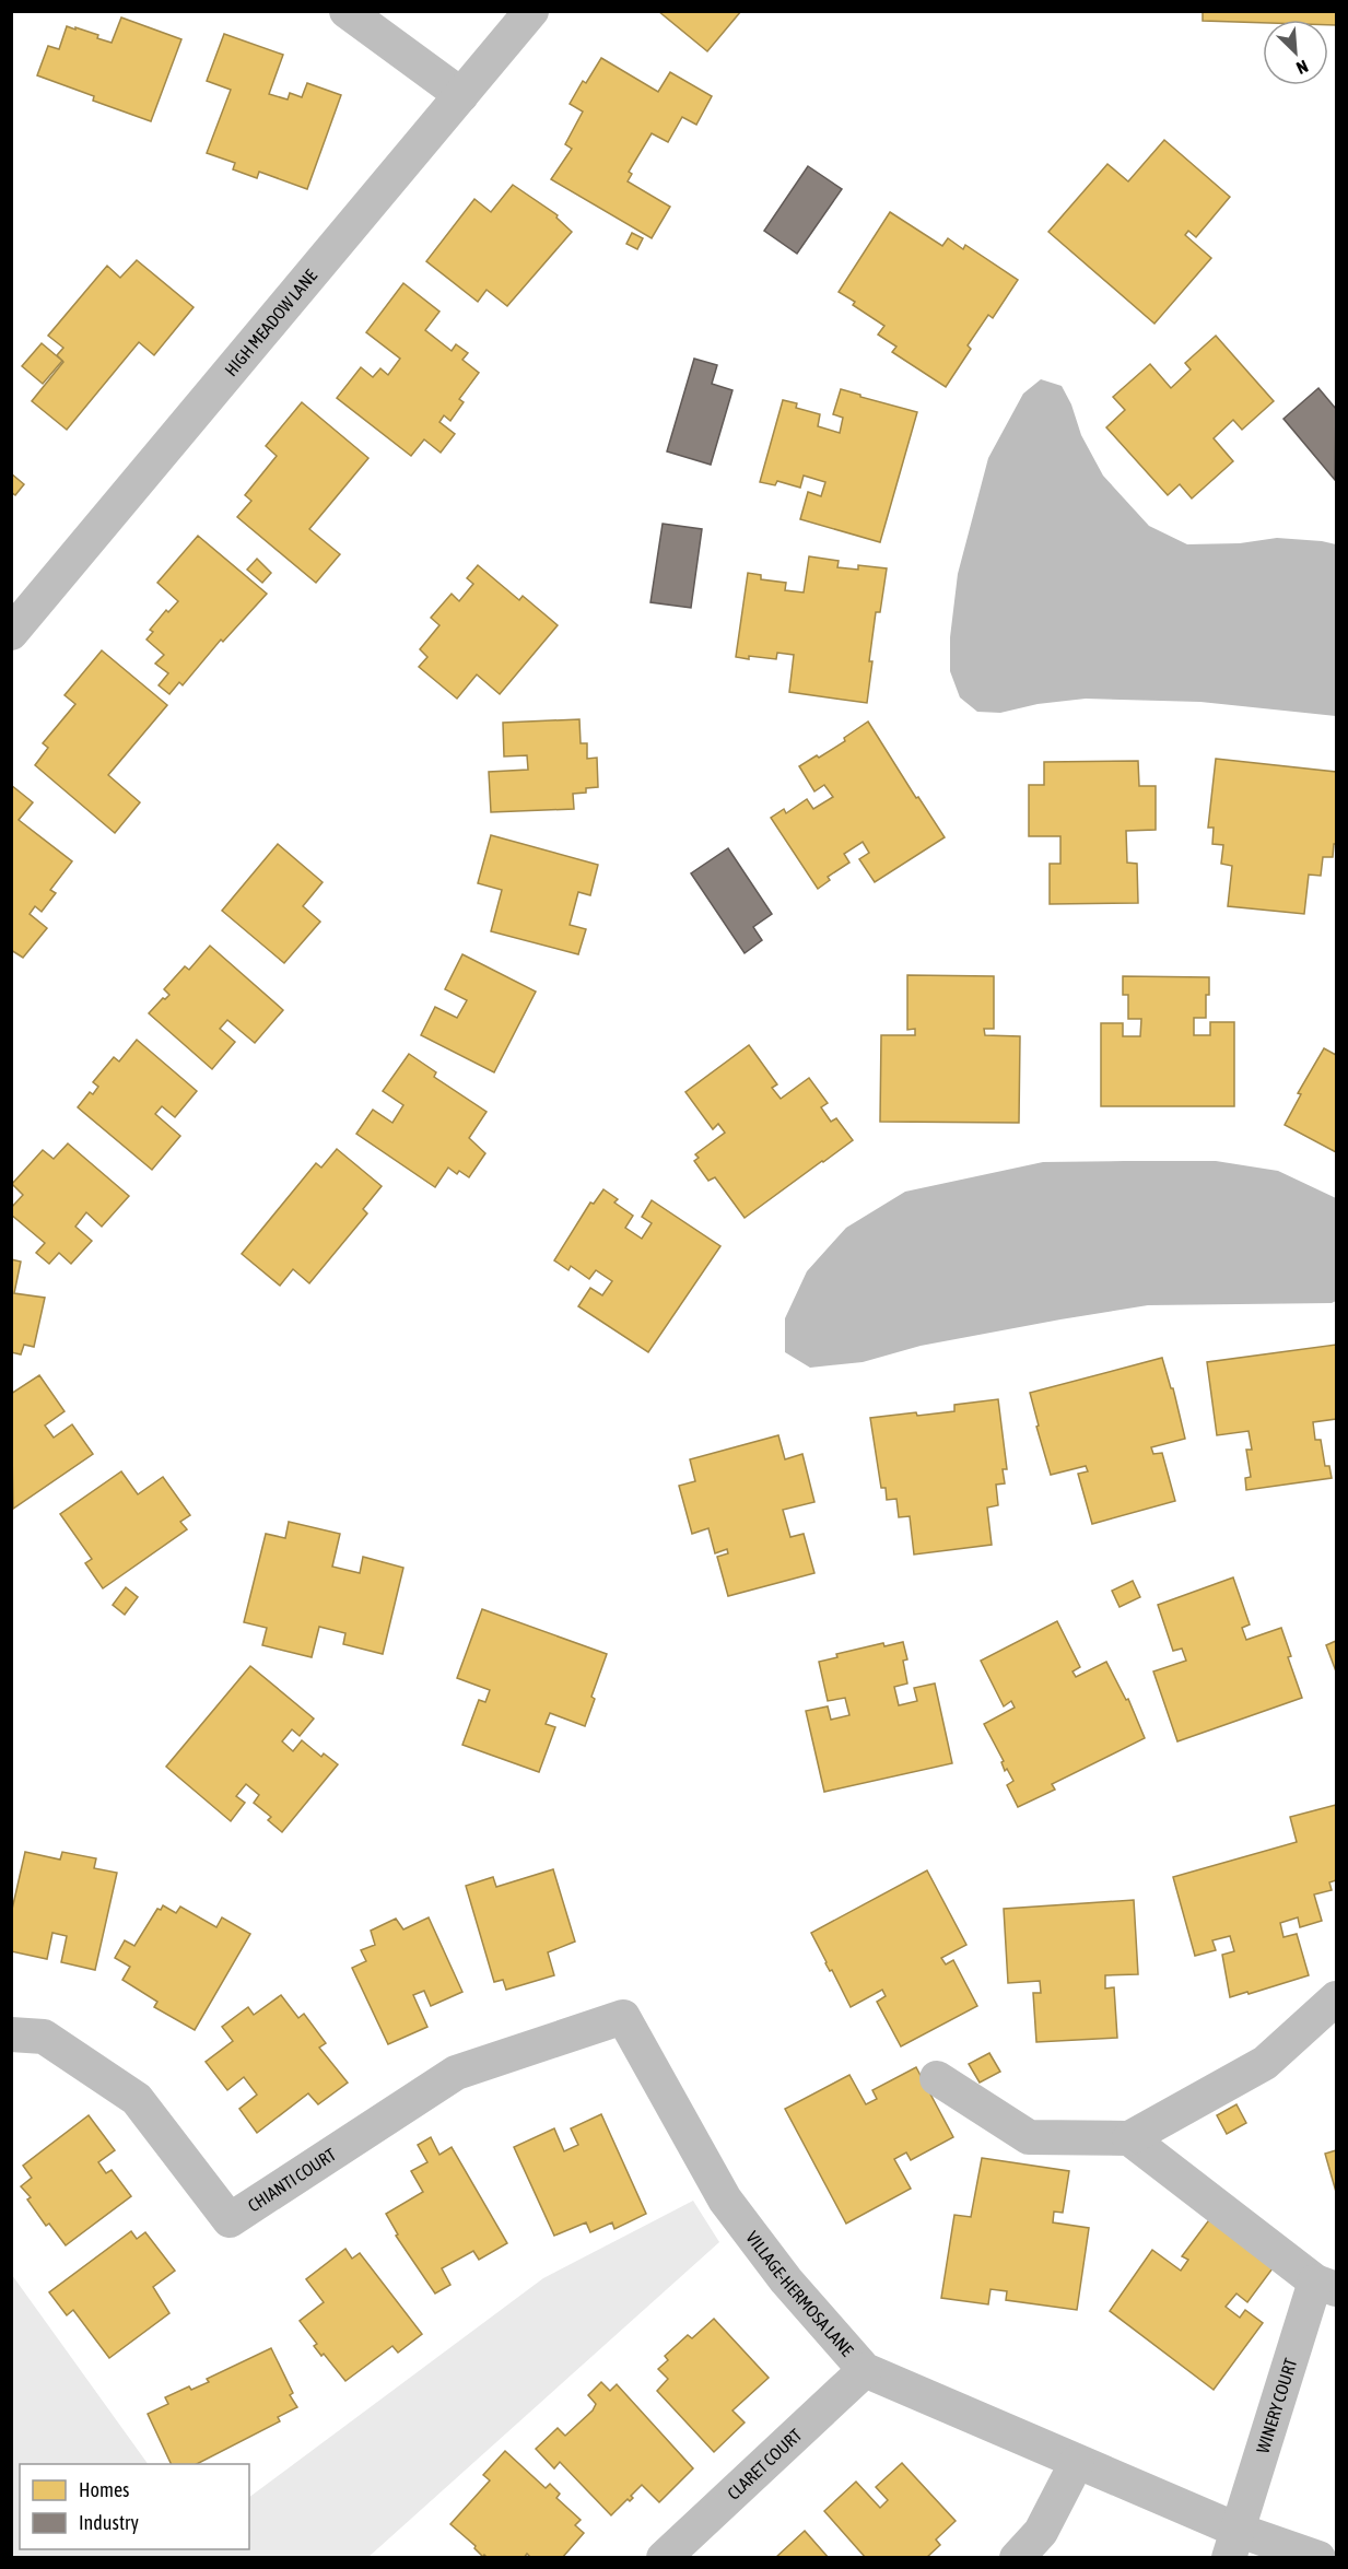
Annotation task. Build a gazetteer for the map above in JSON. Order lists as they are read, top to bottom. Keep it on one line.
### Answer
{"streets":{"street":["HIGH MEADOW LANE","CHIANTI COURT","VILLAGE-HERMOSA LANE","WINERY COURT","CLARET COURT"]},"crossings":[["CHIANTI COURT","VILLAGE-HERMOSA LANE"],["VILLAGE-HERMOSA LANE","WINERY COURT"],["VILLAGE-HERMOSA LANE","CLARET COURT"]],"legend":["Homes","Industry"],"north":"bottom right"}
